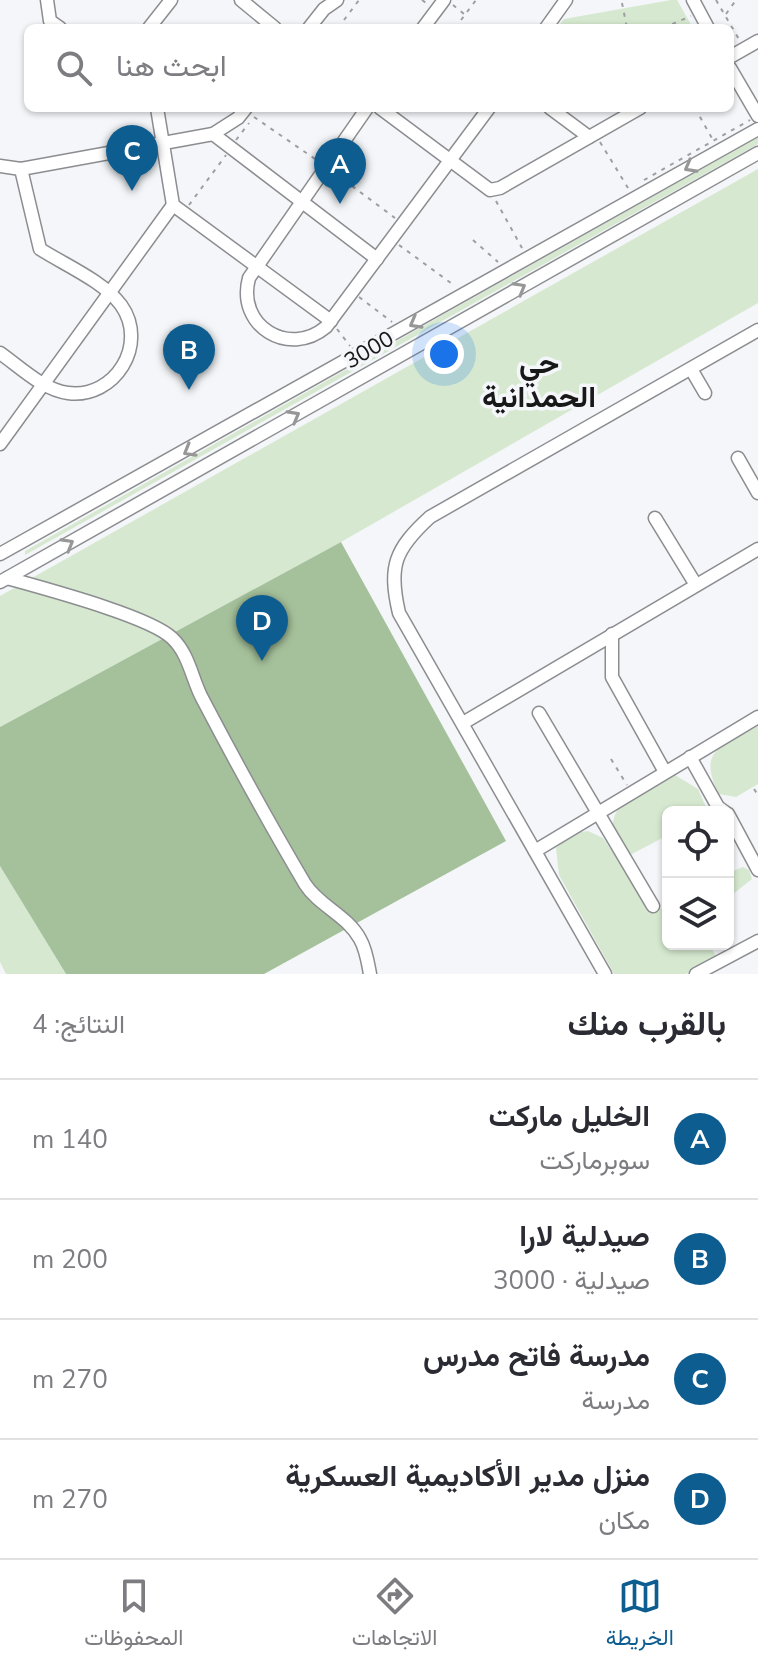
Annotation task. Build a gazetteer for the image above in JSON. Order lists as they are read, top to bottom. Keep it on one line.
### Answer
{"streets":{"street":["3000"]},"districts":["حي الحمدانية"],"page":{"search":"ابحث هنا","pins":["C","A","B","D"],"heading":["بالقرب منك","النتائج: 4"],"list":[{"mark":"A","name":"الخليل ماركت","note":"سوبرماركت","value":"140 m"},{"mark":"B","name":"صيدلية لارا","note":"صيدلية · 3000","value":"200 m"},{"mark":"C","name":"مدرسة فاتح مدرس","note":"مدرسة","value":"270 m"},{"mark":"D","name":"منزل مدير الأكاديمية العسكرية","note":"مكان","value":"270 m"}],"nav":["الخريطة","الاتجاهات","المحفوظات"]}}
